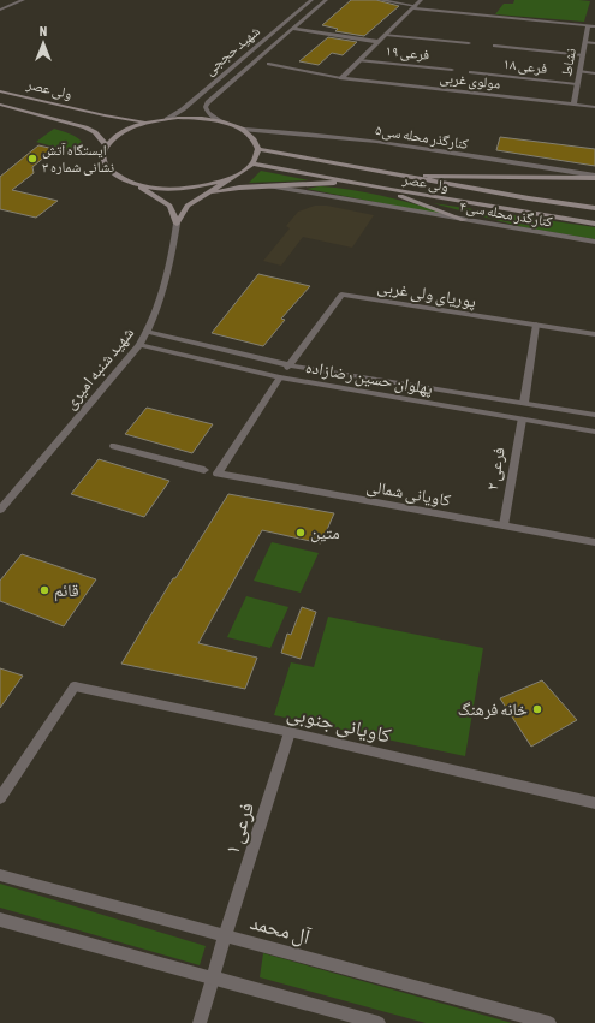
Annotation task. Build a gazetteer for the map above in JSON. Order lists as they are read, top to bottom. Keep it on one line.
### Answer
{"streets":{"main road":["ولی عصر"],"street":["شهید حججی","فرعی ۱۹","نشاط","فرعی ۱۸","مولوی غربی","کنارگذر محله سی۵","کنارگذر محله سی۴","پوریای ولی غربی","شهید شنبه امیری","پهلوان حسین رضازاده","فرعی ۲","کاویانی شمالی","کاویانی جنوبی","فرعی ۱","آل محمد"]},"crossings":[["نشاط","فرعی ۱۸"],["نشاط","مولوی غربی"],["پوریای ولی غربی","پهلوان حسین رضازاده"],["شهید شنبه امیری","پهلوان حسین رضازاده"],["پهلوان حسین رضازاده","فرعی ۲"],["پهلوان حسین رضازاده","کاویانی شمالی"],["فرعی ۲","کاویانی شمالی"],["کاویانی جنوبی","فرعی ۱"],["فرعی ۱","آل محمد"]],"places":["ایستگاه آتش نشانی شماره ۳","متین","قائم","خانه فرهنگ"],"north":"top"}
